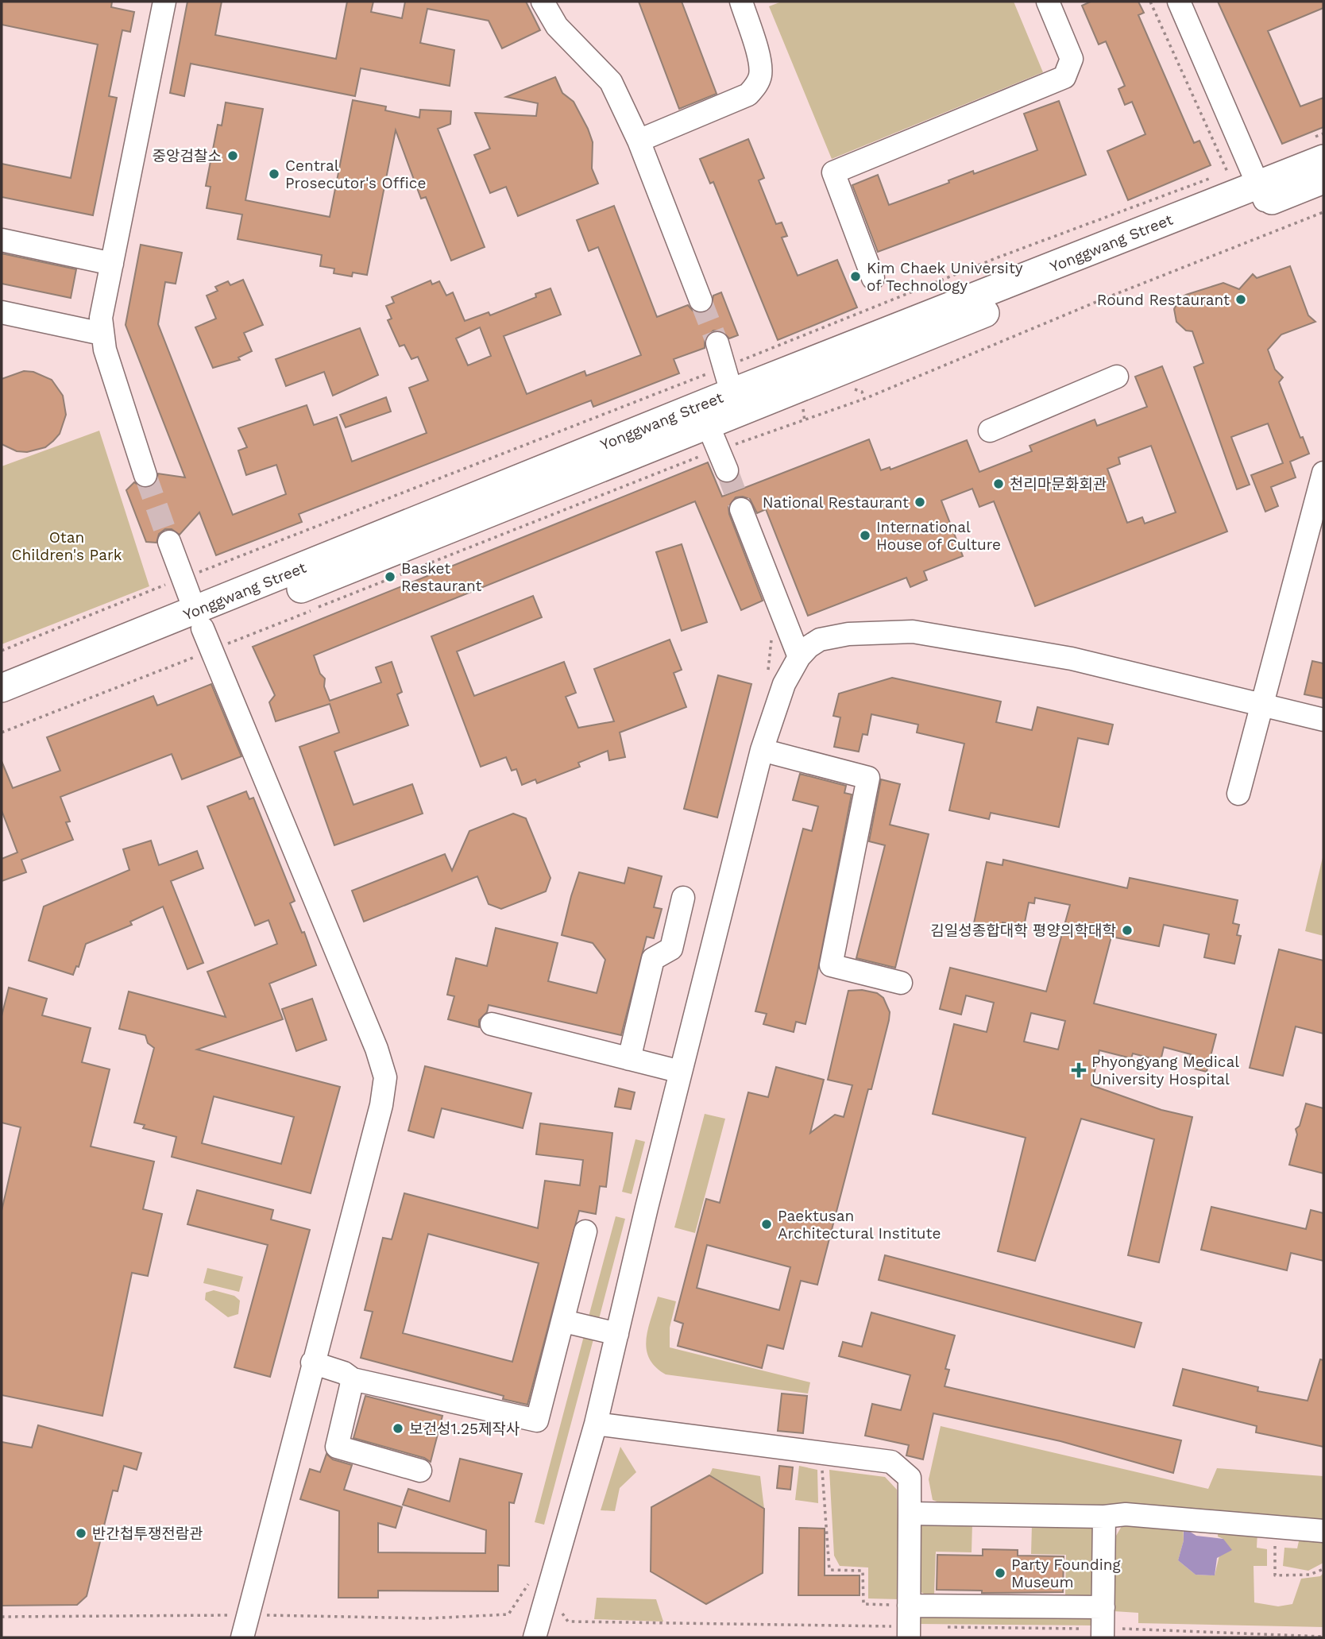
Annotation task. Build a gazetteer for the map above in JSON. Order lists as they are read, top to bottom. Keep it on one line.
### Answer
{"streets":{"main road":["Yonggwang Street"]},"parks":["Otan Children's Park"],"places":{"other":["중앙검찰소","Central Prosecutor's Office","Kim Chaek University of Technology","Round Restaurant","천리마문화회관","National Restaurant","International House of Culture","Basket Restaurant","김일성종합대학 평양의학대학","Paektusan Architectural Institute","보건성1.25제작사","반간첩투쟁전람관","Party Founding Museum"],"health":["Phyongyang Medical University Hospital"]}}
